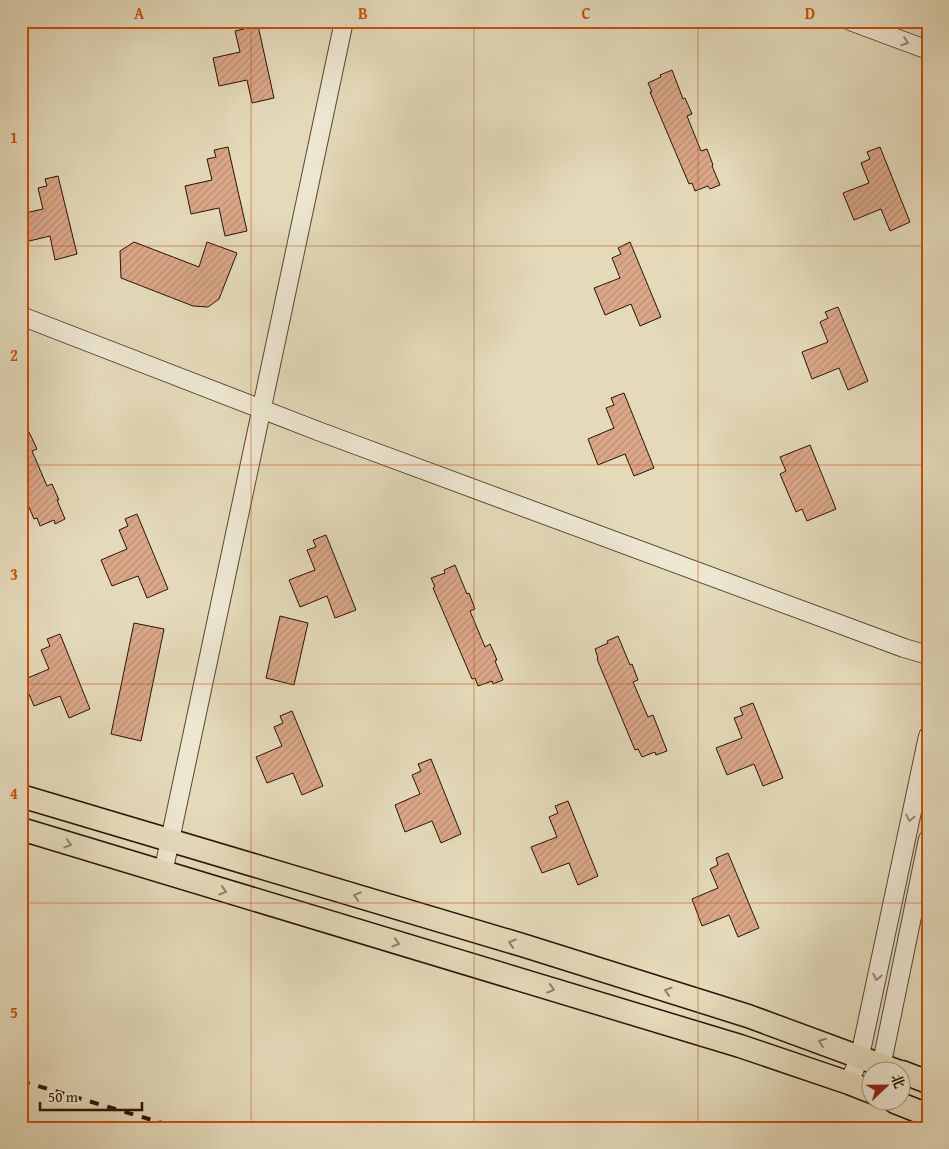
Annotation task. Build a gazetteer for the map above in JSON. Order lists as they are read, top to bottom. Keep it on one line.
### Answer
{"scale_bar":"50 m","north":"right","grid":{"columns":["A","B","C","D"],"rows":["1","2","3","4","5"]}}
